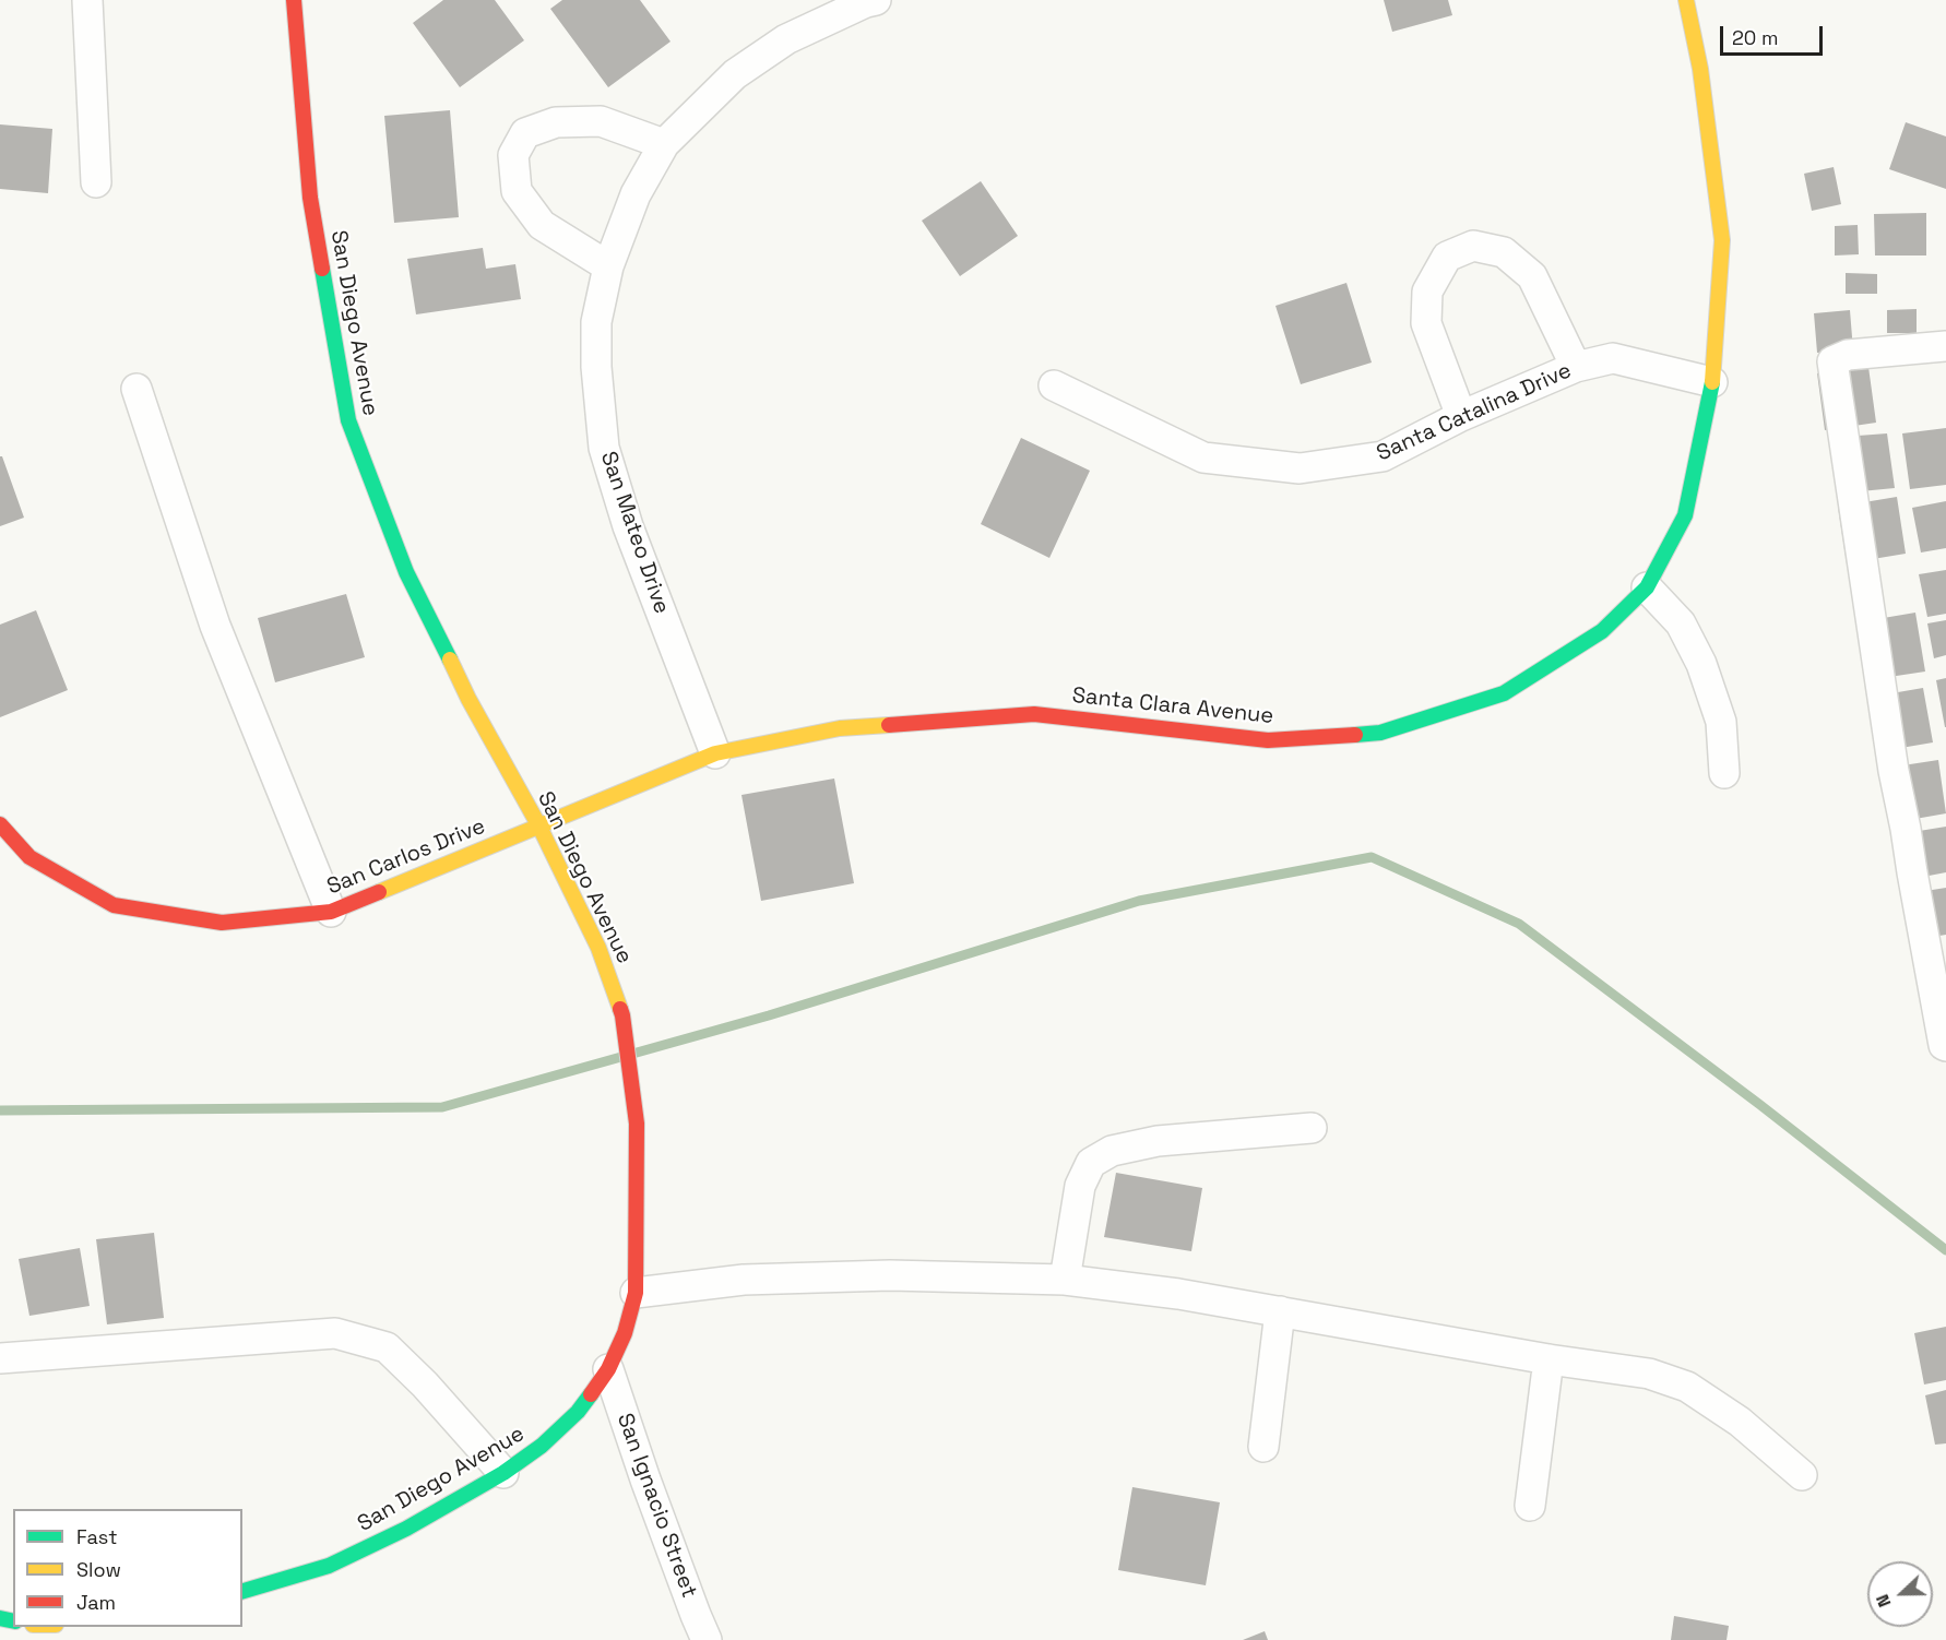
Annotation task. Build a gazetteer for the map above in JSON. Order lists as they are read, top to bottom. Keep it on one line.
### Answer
{"streets":{"street":["San Diego Avenue","Santa Catalina Drive","San Mateo Drive","Santa Clara Avenue","San Carlos Drive","San Ignacio Street"]},"crossings":[["San Diego Avenue","Santa Clara Avenue"],["San Diego Avenue","San Carlos Drive"],["San Diego Avenue","San Ignacio Street"],["Santa Catalina Drive","Santa Clara Avenue"],["San Mateo Drive","Santa Clara Avenue"],["Santa Clara Avenue","San Carlos Drive"]],"legend":["Fast","Slow","Jam"],"scale_bar":"20 m","north":"left"}
